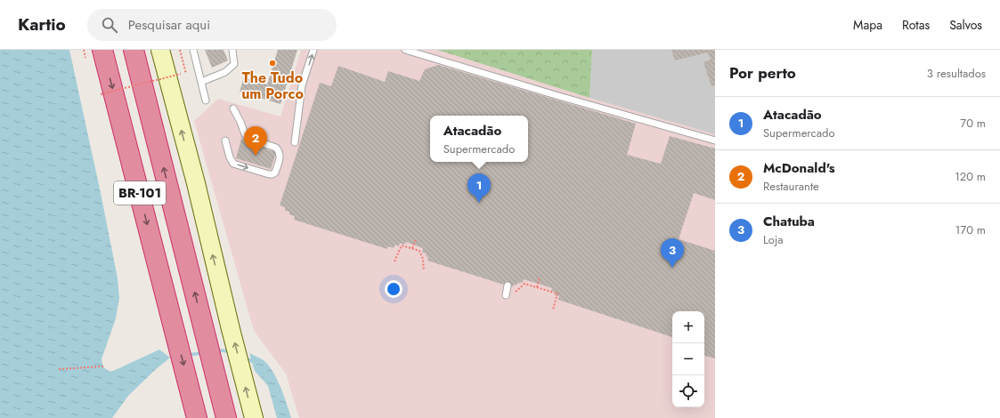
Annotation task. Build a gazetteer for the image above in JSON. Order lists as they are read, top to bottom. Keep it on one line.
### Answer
{"streets":{"highway":["BR-101"]},"places":["The Tudo um Porco"],"page":{"header":"Kartio","search":"Pesquisar aqui","nav":["Mapa","Rotas","Salvos"],"heading":["Por perto","3 resultados"],"list":[{"mark":"1","name":"Atacadão","note":"Supermercado","value":"70 m"},{"mark":"2","name":"McDonald's","note":"Restaurante","value":"120 m"},{"mark":"3","name":"Chatuba","note":"Loja","value":"170 m"}],"popup":["Atacadão","Supermercado"],"pins":["2","1","3"],"map_buttons":["+","−"]}}
